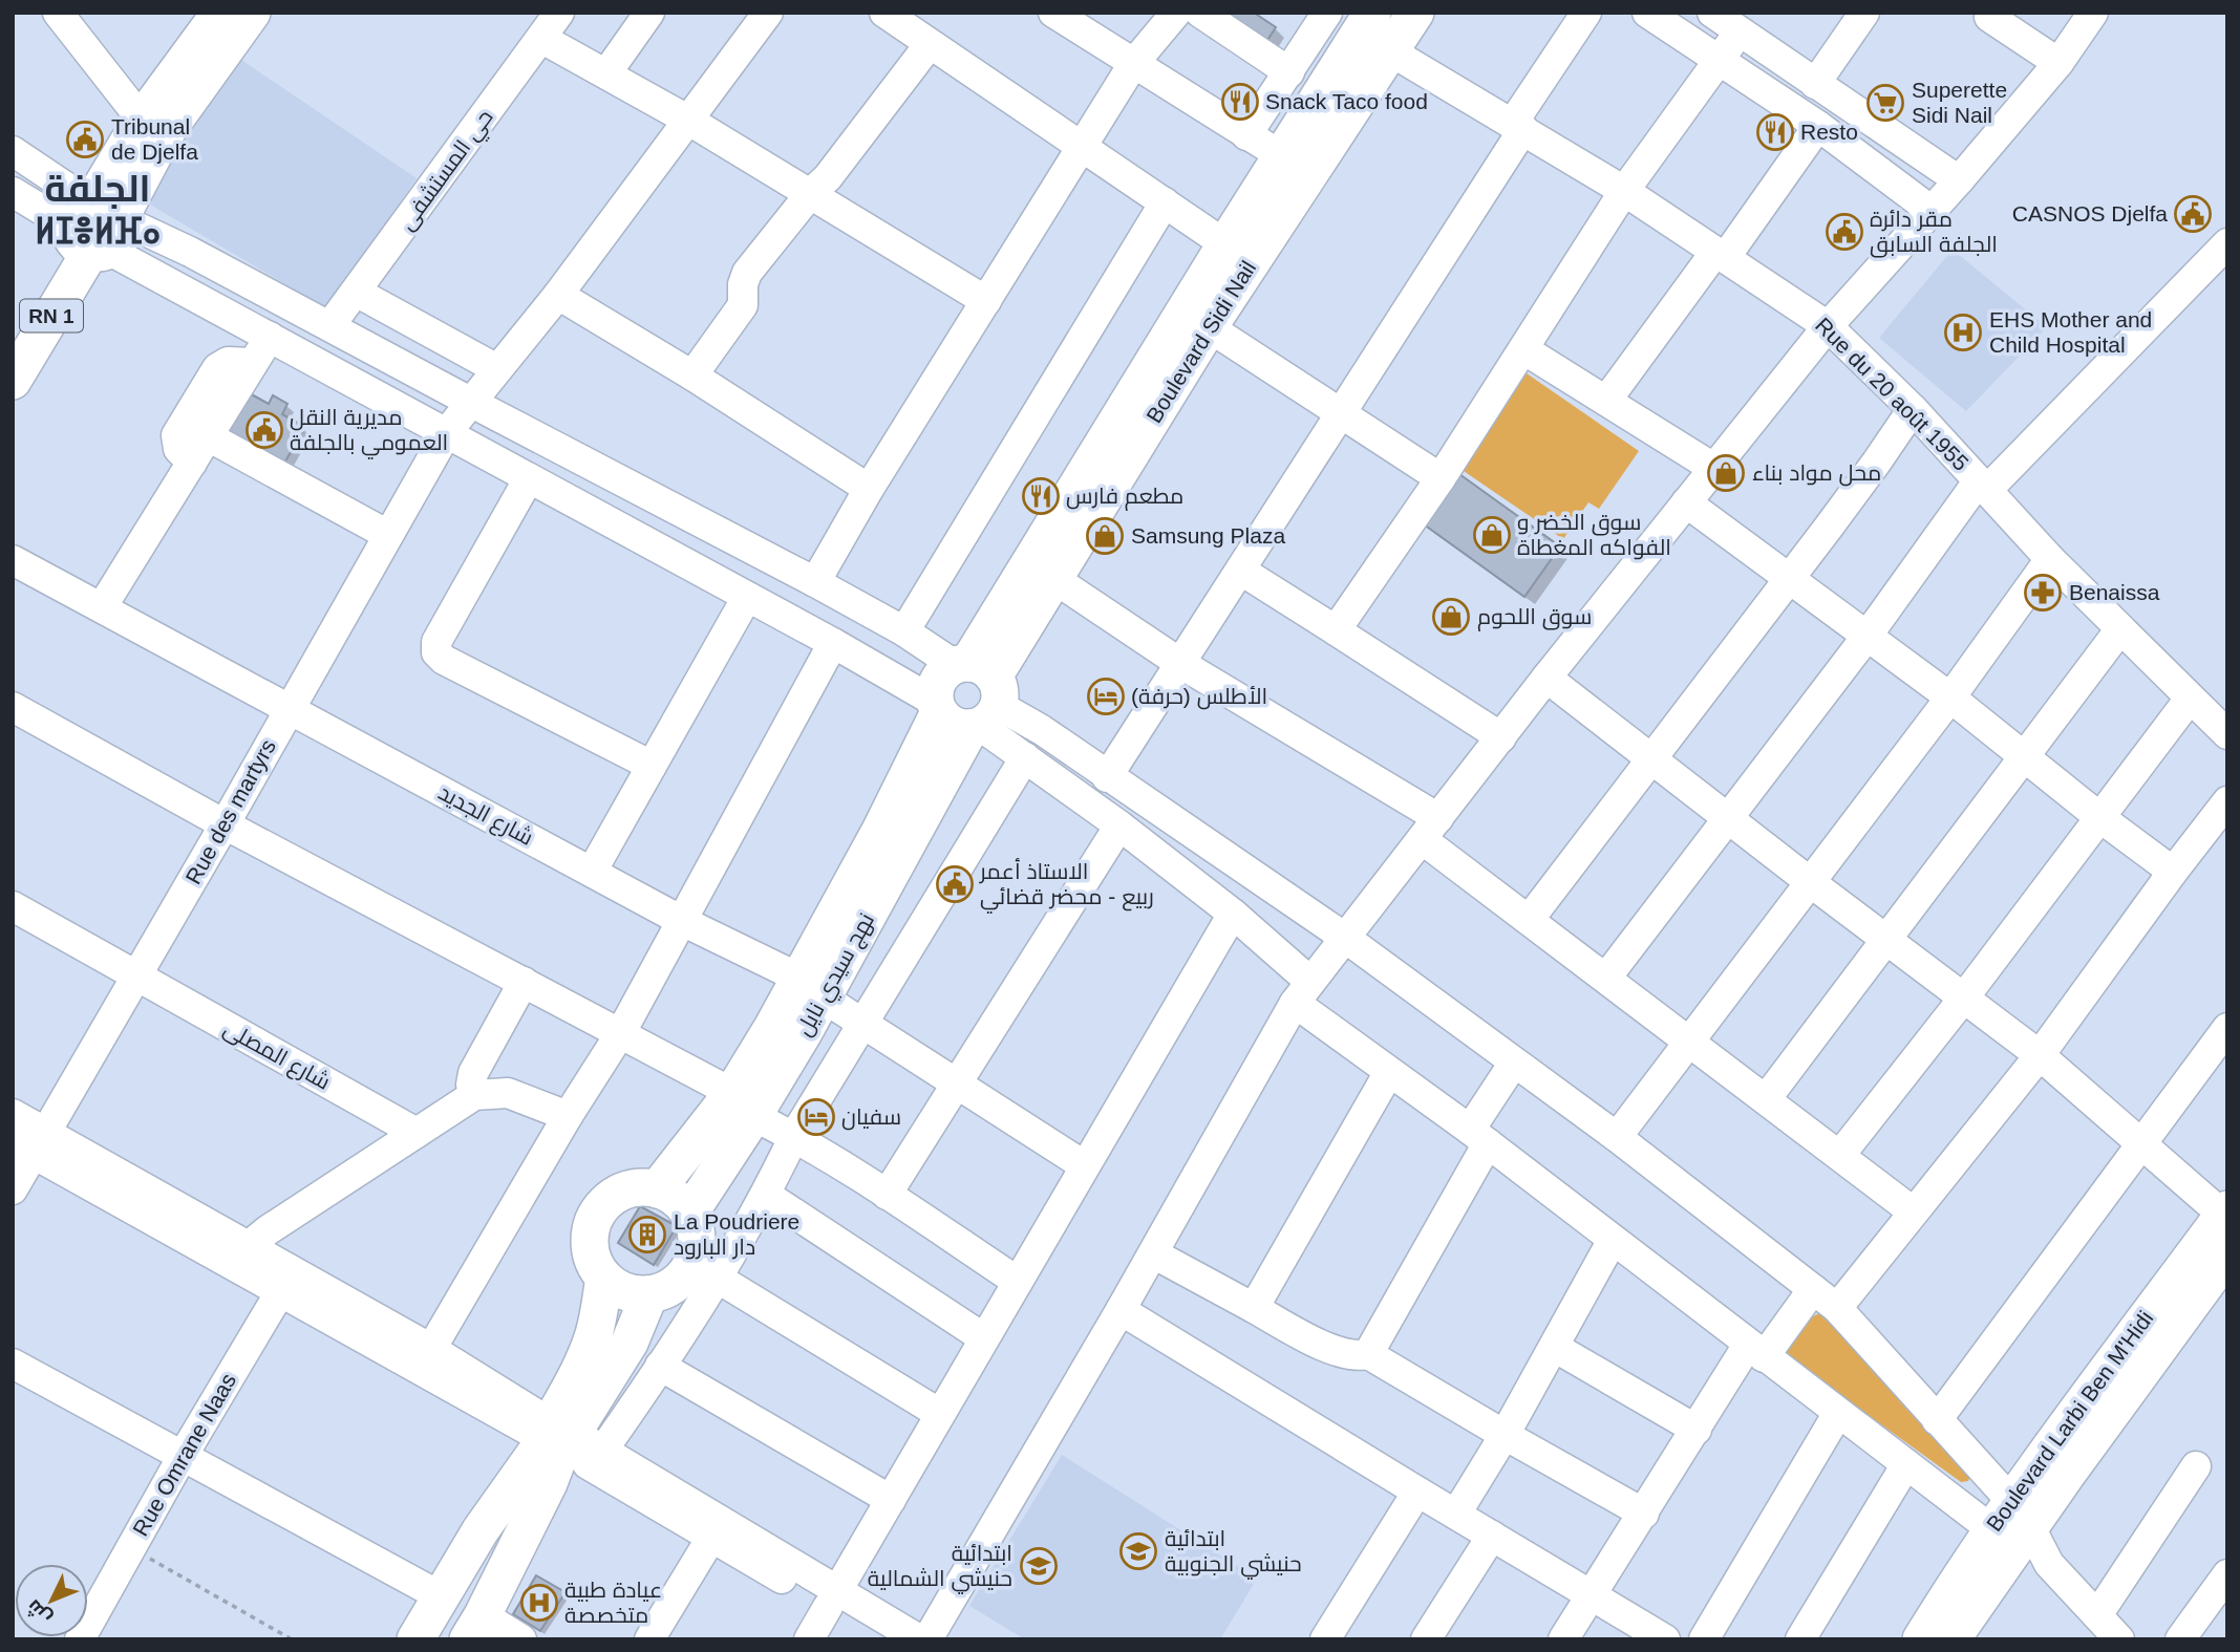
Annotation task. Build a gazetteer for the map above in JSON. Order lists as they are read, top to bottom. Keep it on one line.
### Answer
{"streets":{"main road":["RN 1","Boulevard Sidi Nail","نهج سيدي نايل","Boulevard Larbi Ben M'Hidi"],"street":["حي المستشفى","Rue du 20 août 1955","Rue des martyrs","شارع الجديد","شارع المصلى","Rue Omrane Naas"]},"crossings":[["Boulevard Sidi Nail","Rue du 20 août 1955"],["Boulevard Sidi Nail","نهج سيدي نايل"],["Rue des martyrs","شارع الجديد"],["Rue des martyrs","شارع المصلى"],["شارع الجديد","نهج سيدي نايل"]],"districts":["الجلفة ⵍⵊⴻⵍⴼⴰ"],"places":{"restaurant":["Snack Taco food","Resto","مطعم فارس"],"supermarket":["Superette Sidi Nail"],"public building":["Tribunal de Djelfa","CASNOS Djelfa","مقر دائرة الجلفة السابق","مديرية النقل العمومي بالجلفة","الاستاذ أعمر ربيع - محضر قضائي"],"hospital":["EHS Mother and Child Hospital","عيادة طبية متخصصة"],"shop":["محل مواد بناء","سوق الخضر و الفواكه المغطاة","Samsung Plaza","سوق اللحوم"],"pharmacy":["Benaissa"],"hotel":["الأطلس (حرفة)","سفيان"],"building":["La Poudriere دار البارود"],"school or university":["ابتدائية حنيشي الجنوبية","ابتدائية حنيشي الشمالية"]},"north":"bottom left"}
